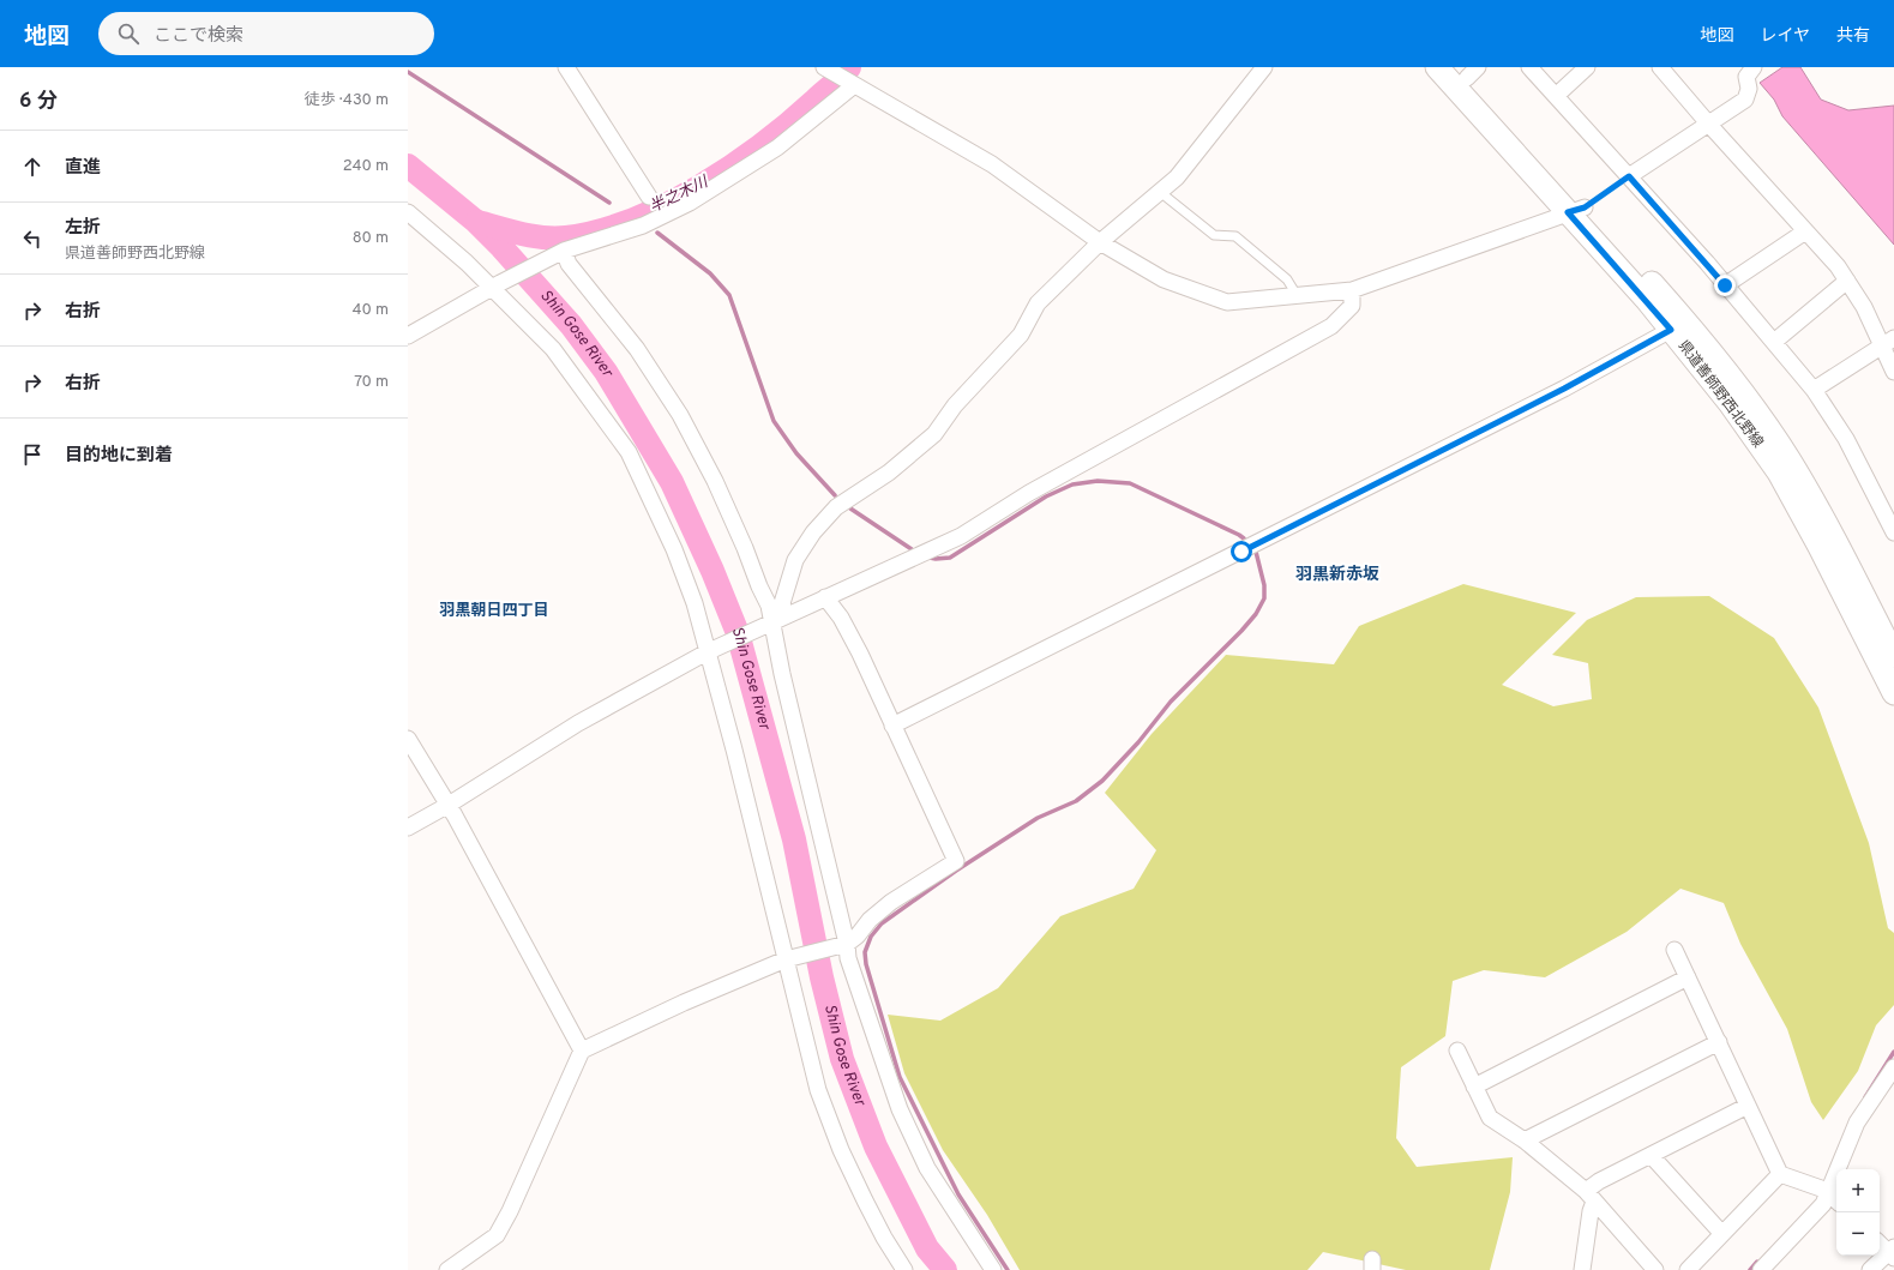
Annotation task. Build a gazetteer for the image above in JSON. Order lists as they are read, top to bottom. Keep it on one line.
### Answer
{"streets":{"main road":["県道善師野西北野線"]},"districts":["羽黒新赤坂","羽黒朝日四丁目"],"water":["半之木川","Shin Gose River"],"page":{"header":"地図","search":"ここで検索","nav":["地図","レイヤ","共有"],"heading":["6 分","徒歩 · 430 m"],"list":[["直進","240 m"],["左折","県道善師野西北野線","80 m"],["右折","40 m"],["右折","70 m"],"目的地に到着"],"map_buttons":["+","−"]}}
